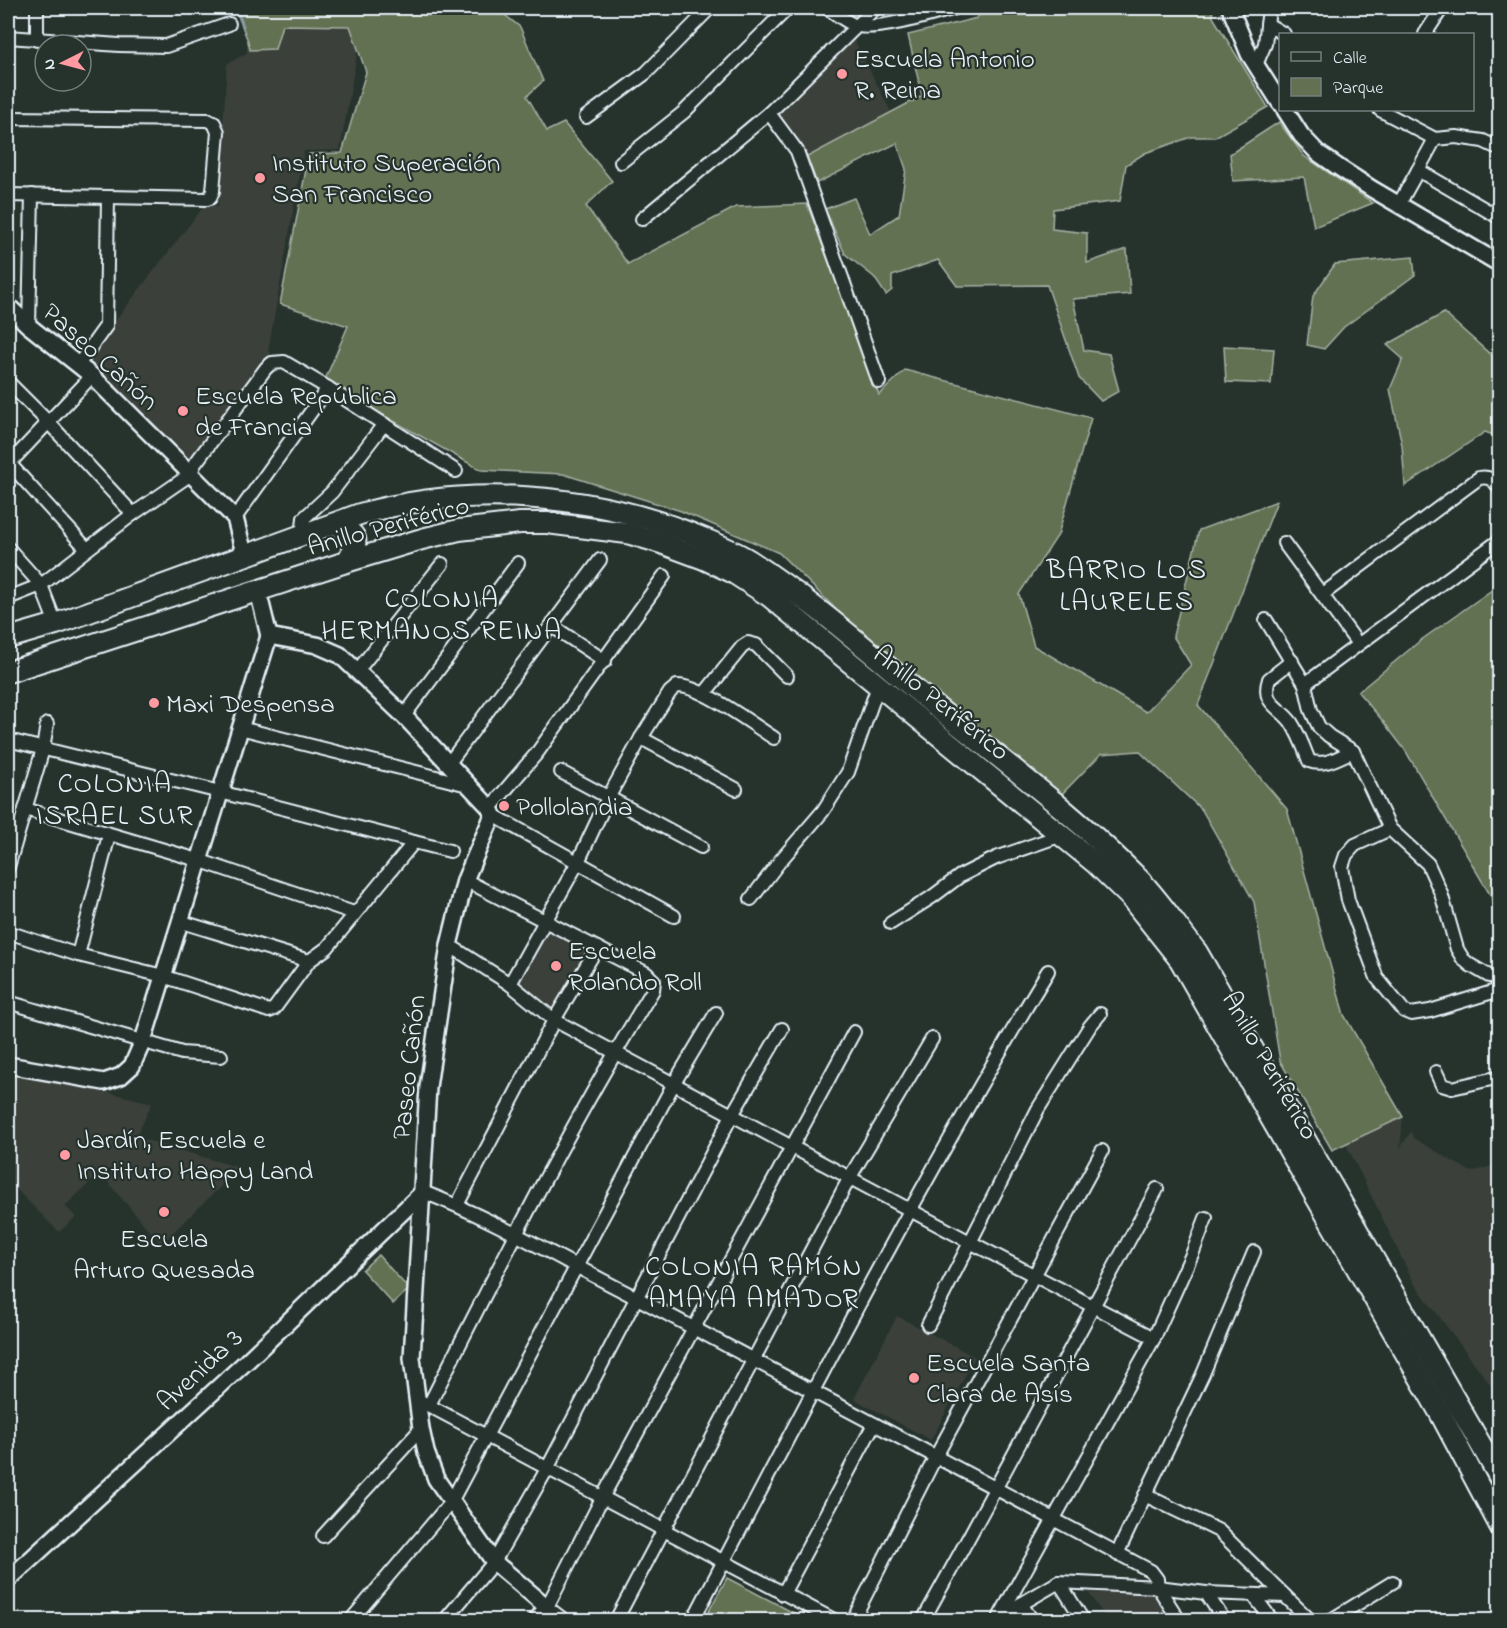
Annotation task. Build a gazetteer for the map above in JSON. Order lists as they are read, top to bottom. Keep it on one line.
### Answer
{"streets":{"highway":["Anillo Periférico"],"street":["Paseo Cañón","Avenida 3"]},"crossings":[["Paseo Cañón","Avenida 3"]],"districts":["BARRIO LOS LAURELES","COLONIA HERMANOS REINA","COLONIA ISRAEL SUR","COLONIA RAMÓN AMAYA AMADOR"],"places":["Escuela Antonio R. Reina","Instituto Superación San Francisco","Escuela República de Francia","Maxi Despensa","Pollolandia","Escuela Rolando Roll","Jardín, Escuela e Instituto Happy Land","Escuela Arturo Quesada","Escuela Santa Clara de Asís"],"legend":["Calle","Parque"],"north":"left"}
